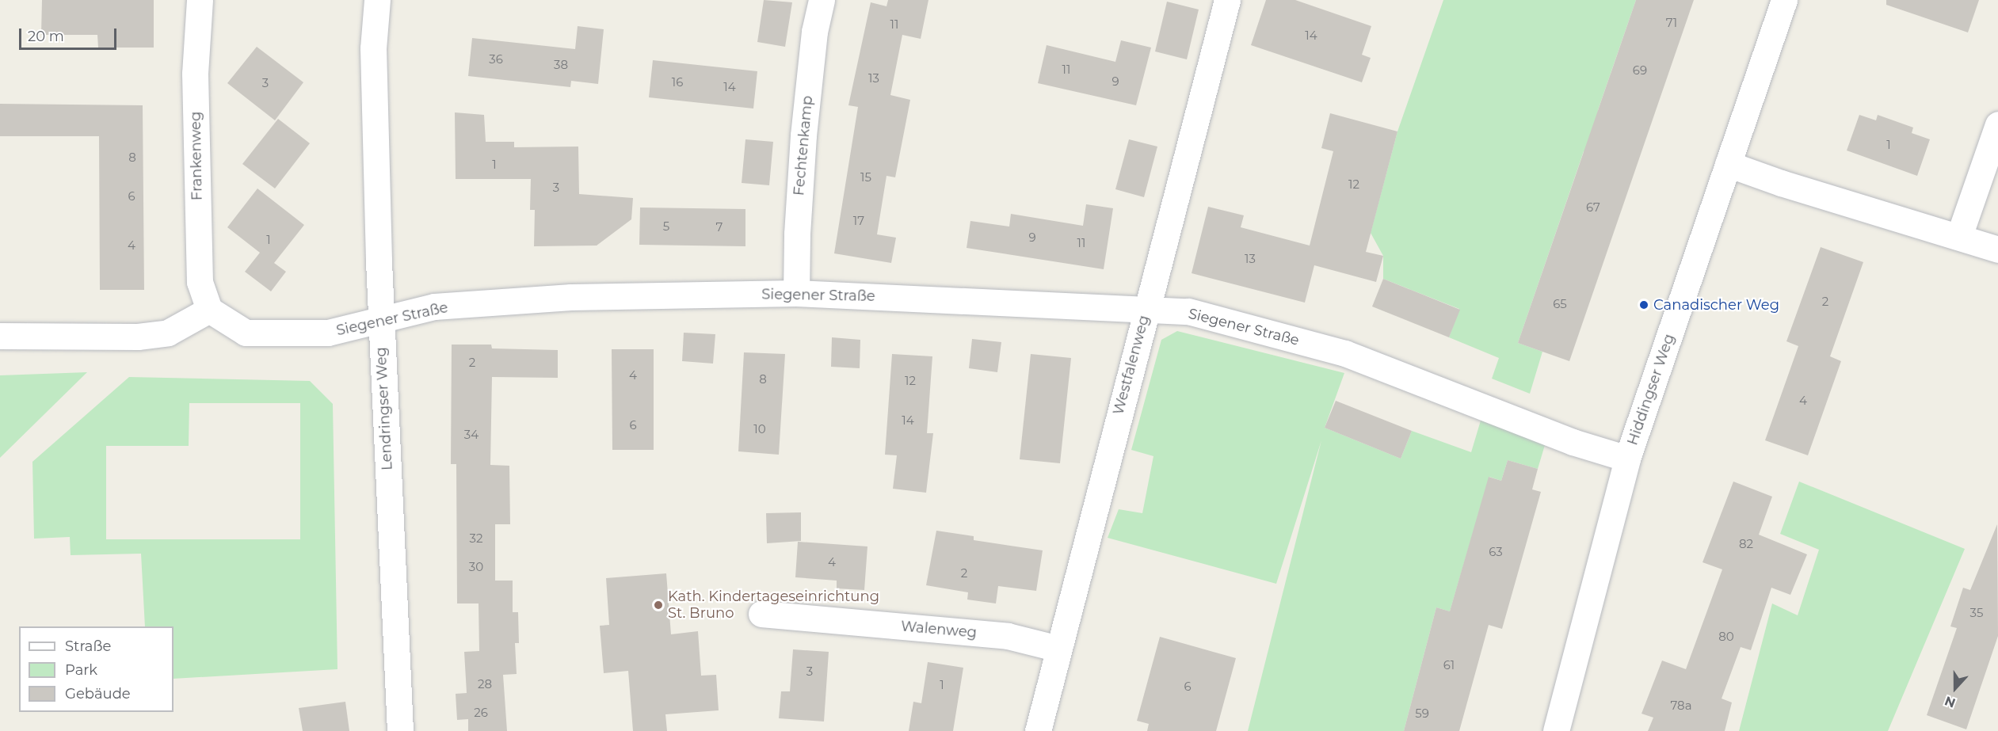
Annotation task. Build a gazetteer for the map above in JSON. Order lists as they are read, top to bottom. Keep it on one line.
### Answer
{"streets":{"street":["Fechtenkamp","Frankenweg","Siegener Straße","Westfalenweg","Hiddingser Weg","Lendringser Weg","Walenweg"]},"crossings":[["Fechtenkamp","Siegener Straße"],["Frankenweg","Siegener Straße"],["Siegener Straße","Westfalenweg"],["Siegener Straße","Hiddingser Weg"],["Siegener Straße","Lendringser Weg"],["Westfalenweg","Walenweg"]],"places":["Canadischer Weg","Kath. Kindertageseinrichtung St. Bruno"],"house_numbers":["71","11","14","36","38","11","69","13","9","16","3","14","1","8","1","15","12","3","6","67","17","5","7","9","1","11","4","13","2","65","2","4","8","12","4","14","6","10","34","32","82","63","4","30","2","35","80","61","3","28","1","6","78a","26","59"],"legend":["Straße","Park","Gebäude"],"scale_bar":"20 m","north":"bottom"}
